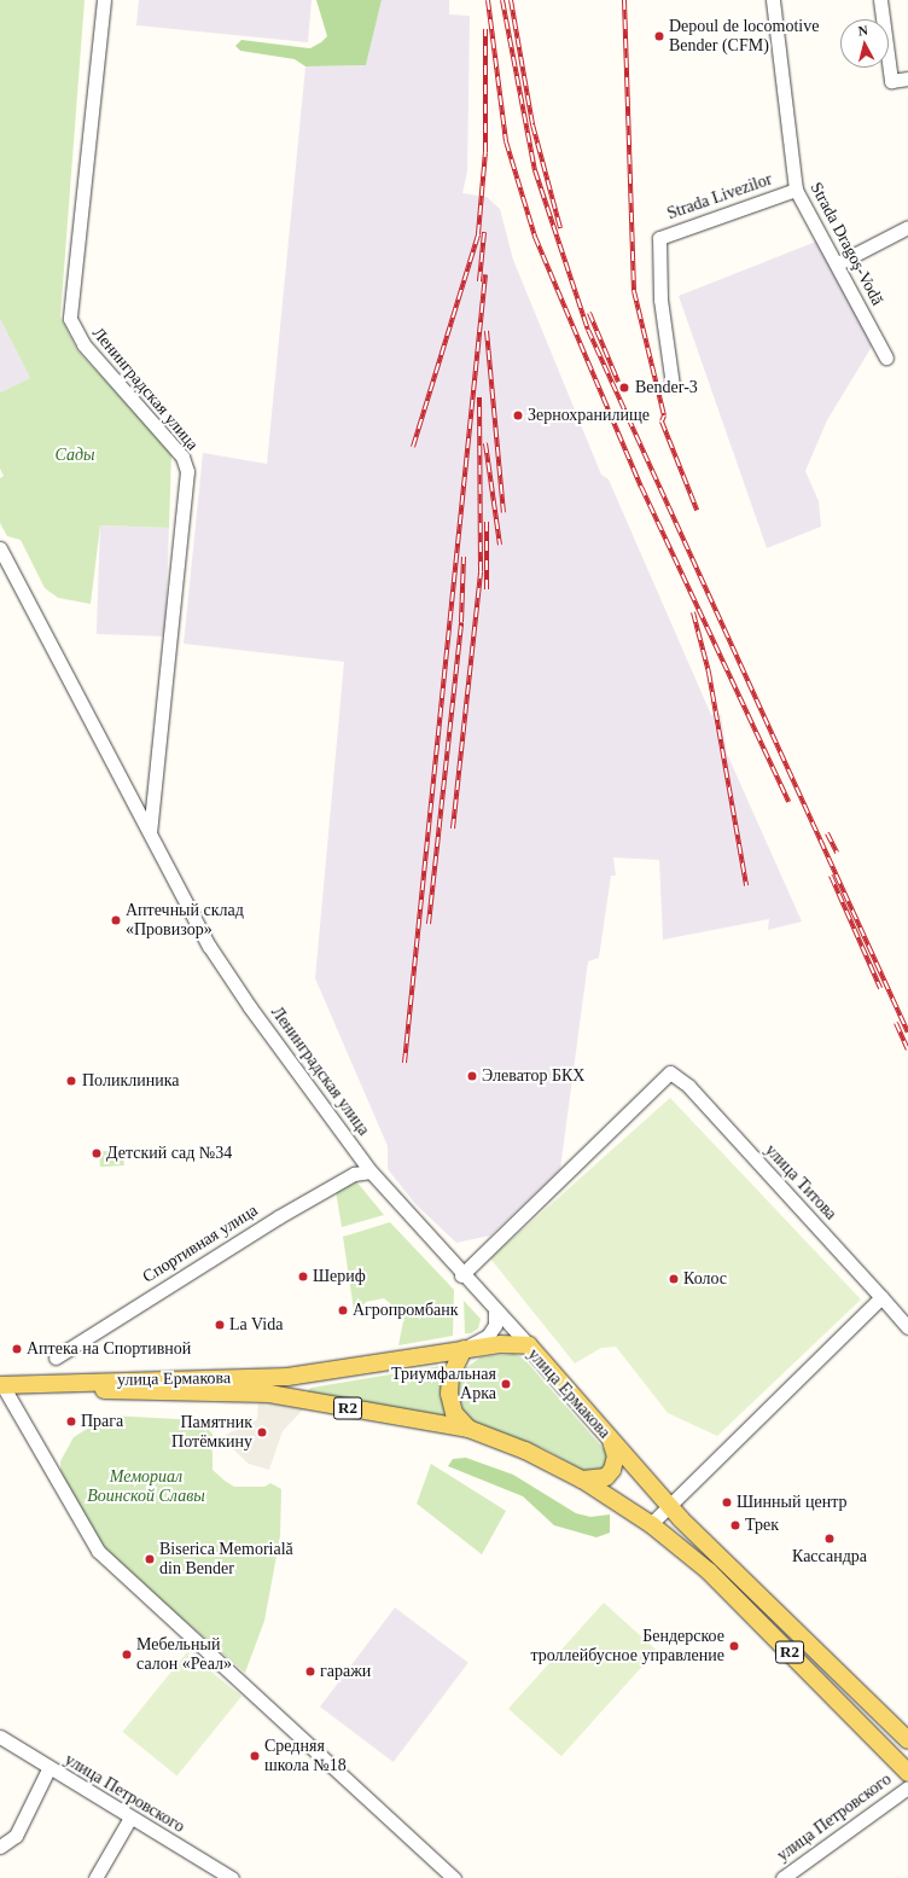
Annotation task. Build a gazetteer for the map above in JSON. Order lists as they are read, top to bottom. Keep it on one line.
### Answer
{"streets":{"main road":["улица Ермакова","R2"],"street":["Strada Livezilor","Strada Dragoş-Vodă","Ленинградская улица","улица Титова","Спортивная улица","улица Петровского"]},"crossings":[["Strada Livezilor","Strada Dragoş-Vodă"],["Ленинградская улица","улица Титова"],["Ленинградская улица","Спортивная улица"],["Ленинградская улица","улица Ермакова"]],"parks":["Сады","Мемориал Воинской Славы"],"places":["Depoul de locomotive Bender (CFM)","Bender-3","Зернохранилище","Аптечный склад «Провизор»","Элеватор БКХ","Поликлиника","Детский сад №34","Шериф","Колос","Агропромбанк","La Vida","Аптека на Спортивной","Триумфальная Арка","Прага","Памятник Потёмкину","Шинный центр","Трек","Кассандра","Biserica Memorială din Bender","Бендерское троллейбусное управление","Мебельный салон «Реал»","гаражи","Средняя школа №18"],"north":"top"}
